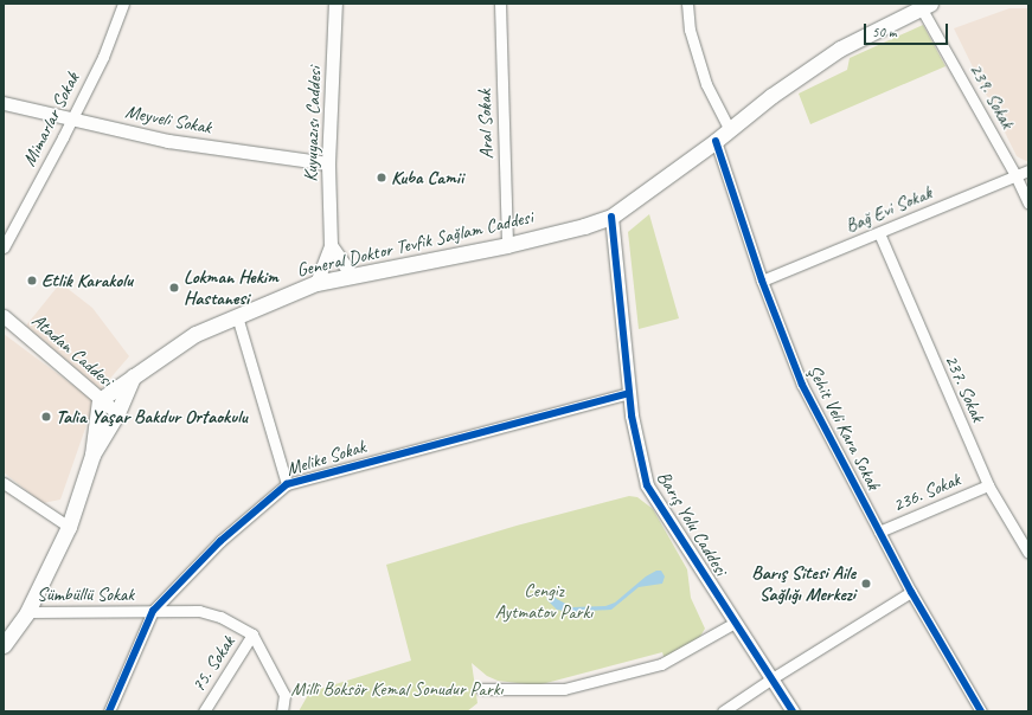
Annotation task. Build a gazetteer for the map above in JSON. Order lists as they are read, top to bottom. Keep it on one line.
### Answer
{"streets":{"main road":["General Doktor Tevfik Sağlam Caddesi"],"street":["239. Sokak","Mimarlar Sokak","Meyveli Sokak","Kuyuyazısı Caddesi","Aral Sokak","Bağ Evi Sokak","Atadan Caddesi","237. Sokak","Şehit Veli Kara Sokak","Melike Sokak","236. Sokak","Barış Yolu Caddesi","Sümbüllü Sokak","75. Sokak"]},"crossings":[["239. Sokak","Bağ Evi Sokak"],["239. Sokak","General Doktor Tevfik Sağlam Caddesi"],["Mimarlar Sokak","Meyveli Sokak"],["Meyveli Sokak","Kuyuyazısı Caddesi"],["Aral Sokak","General Doktor Tevfik Sağlam Caddesi"],["Bağ Evi Sokak","237. Sokak"],["Bağ Evi Sokak","Şehit Veli Kara Sokak"],["General Doktor Tevfik Sağlam Caddesi","Atadan Caddesi"],["General Doktor Tevfik Sağlam Caddesi","Şehit Veli Kara Sokak"],["General Doktor Tevfik Sağlam Caddesi","Barış Yolu Caddesi"],["237. Sokak","236. Sokak"],["Şehit Veli Kara Sokak","236. Sokak"],["Melike Sokak","Barış Yolu Caddesi"],["Melike Sokak","Sümbüllü Sokak"],["Sümbüllü Sokak","75. Sokak"]],"parks":["Cengiz Aytmatov Parkı","Millî Boksör Kemal Sonudur Parkı"],"places":["Kuba Camii","Etlik Karakolu","Lokman Hekim Hastanesi","Talia Yaşar Bakdur Ortaokulu","Barış Sitesi Aile Sağlığı Merkezi"],"scale_bar":"50 m"}
